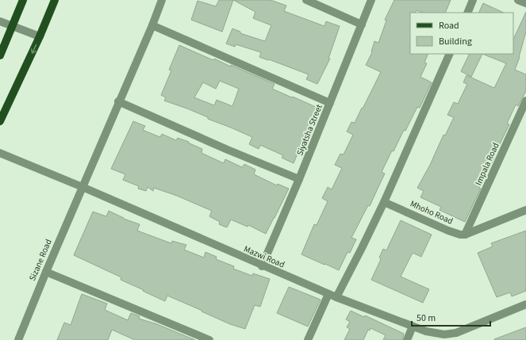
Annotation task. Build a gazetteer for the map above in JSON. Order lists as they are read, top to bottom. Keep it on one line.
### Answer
{"streets":{"street":["Siyatsha Street","Impala Road","Mhoho Road","Mazwi Road","Sizane Road"]},"crossings":[["Siyatsha Street","Mazwi Road"],["Impala Road","Mhoho Road"],["Mazwi Road","Sizane Road"]],"legend":["Road","Building"],"scale_bar":"50 m"}
